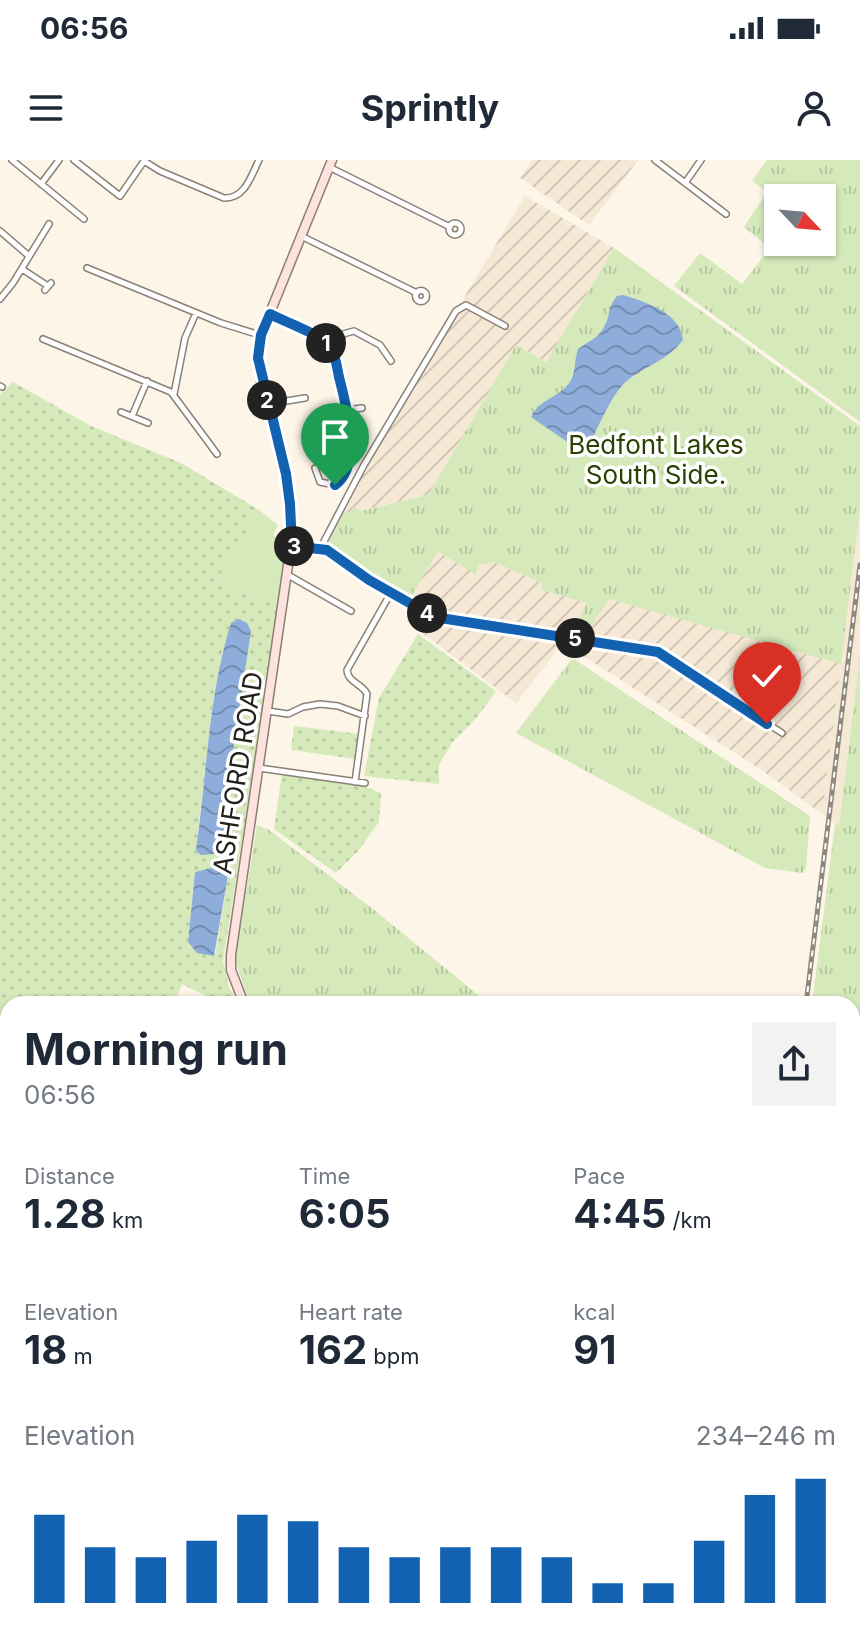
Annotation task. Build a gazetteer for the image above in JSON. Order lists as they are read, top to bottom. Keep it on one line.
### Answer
{"streets":{"main road":["ASHFORD ROAD"]},"parks":["Bedfont Lakes South Side."],"north":"bottom right","page":{"status":"06:56","header":"Sprintly","pins":["1","2","3","4","5"],"heading":["Morning run","06:56"],"stats":[["Distance","1.28 km"],["Time","6:05"],["Pace","4:45 /km"],["Elevation","18 m"],["Heart rate","162 bpm"],["kcal","91"]],"chart":["Elevation","234–246 m"]}}
